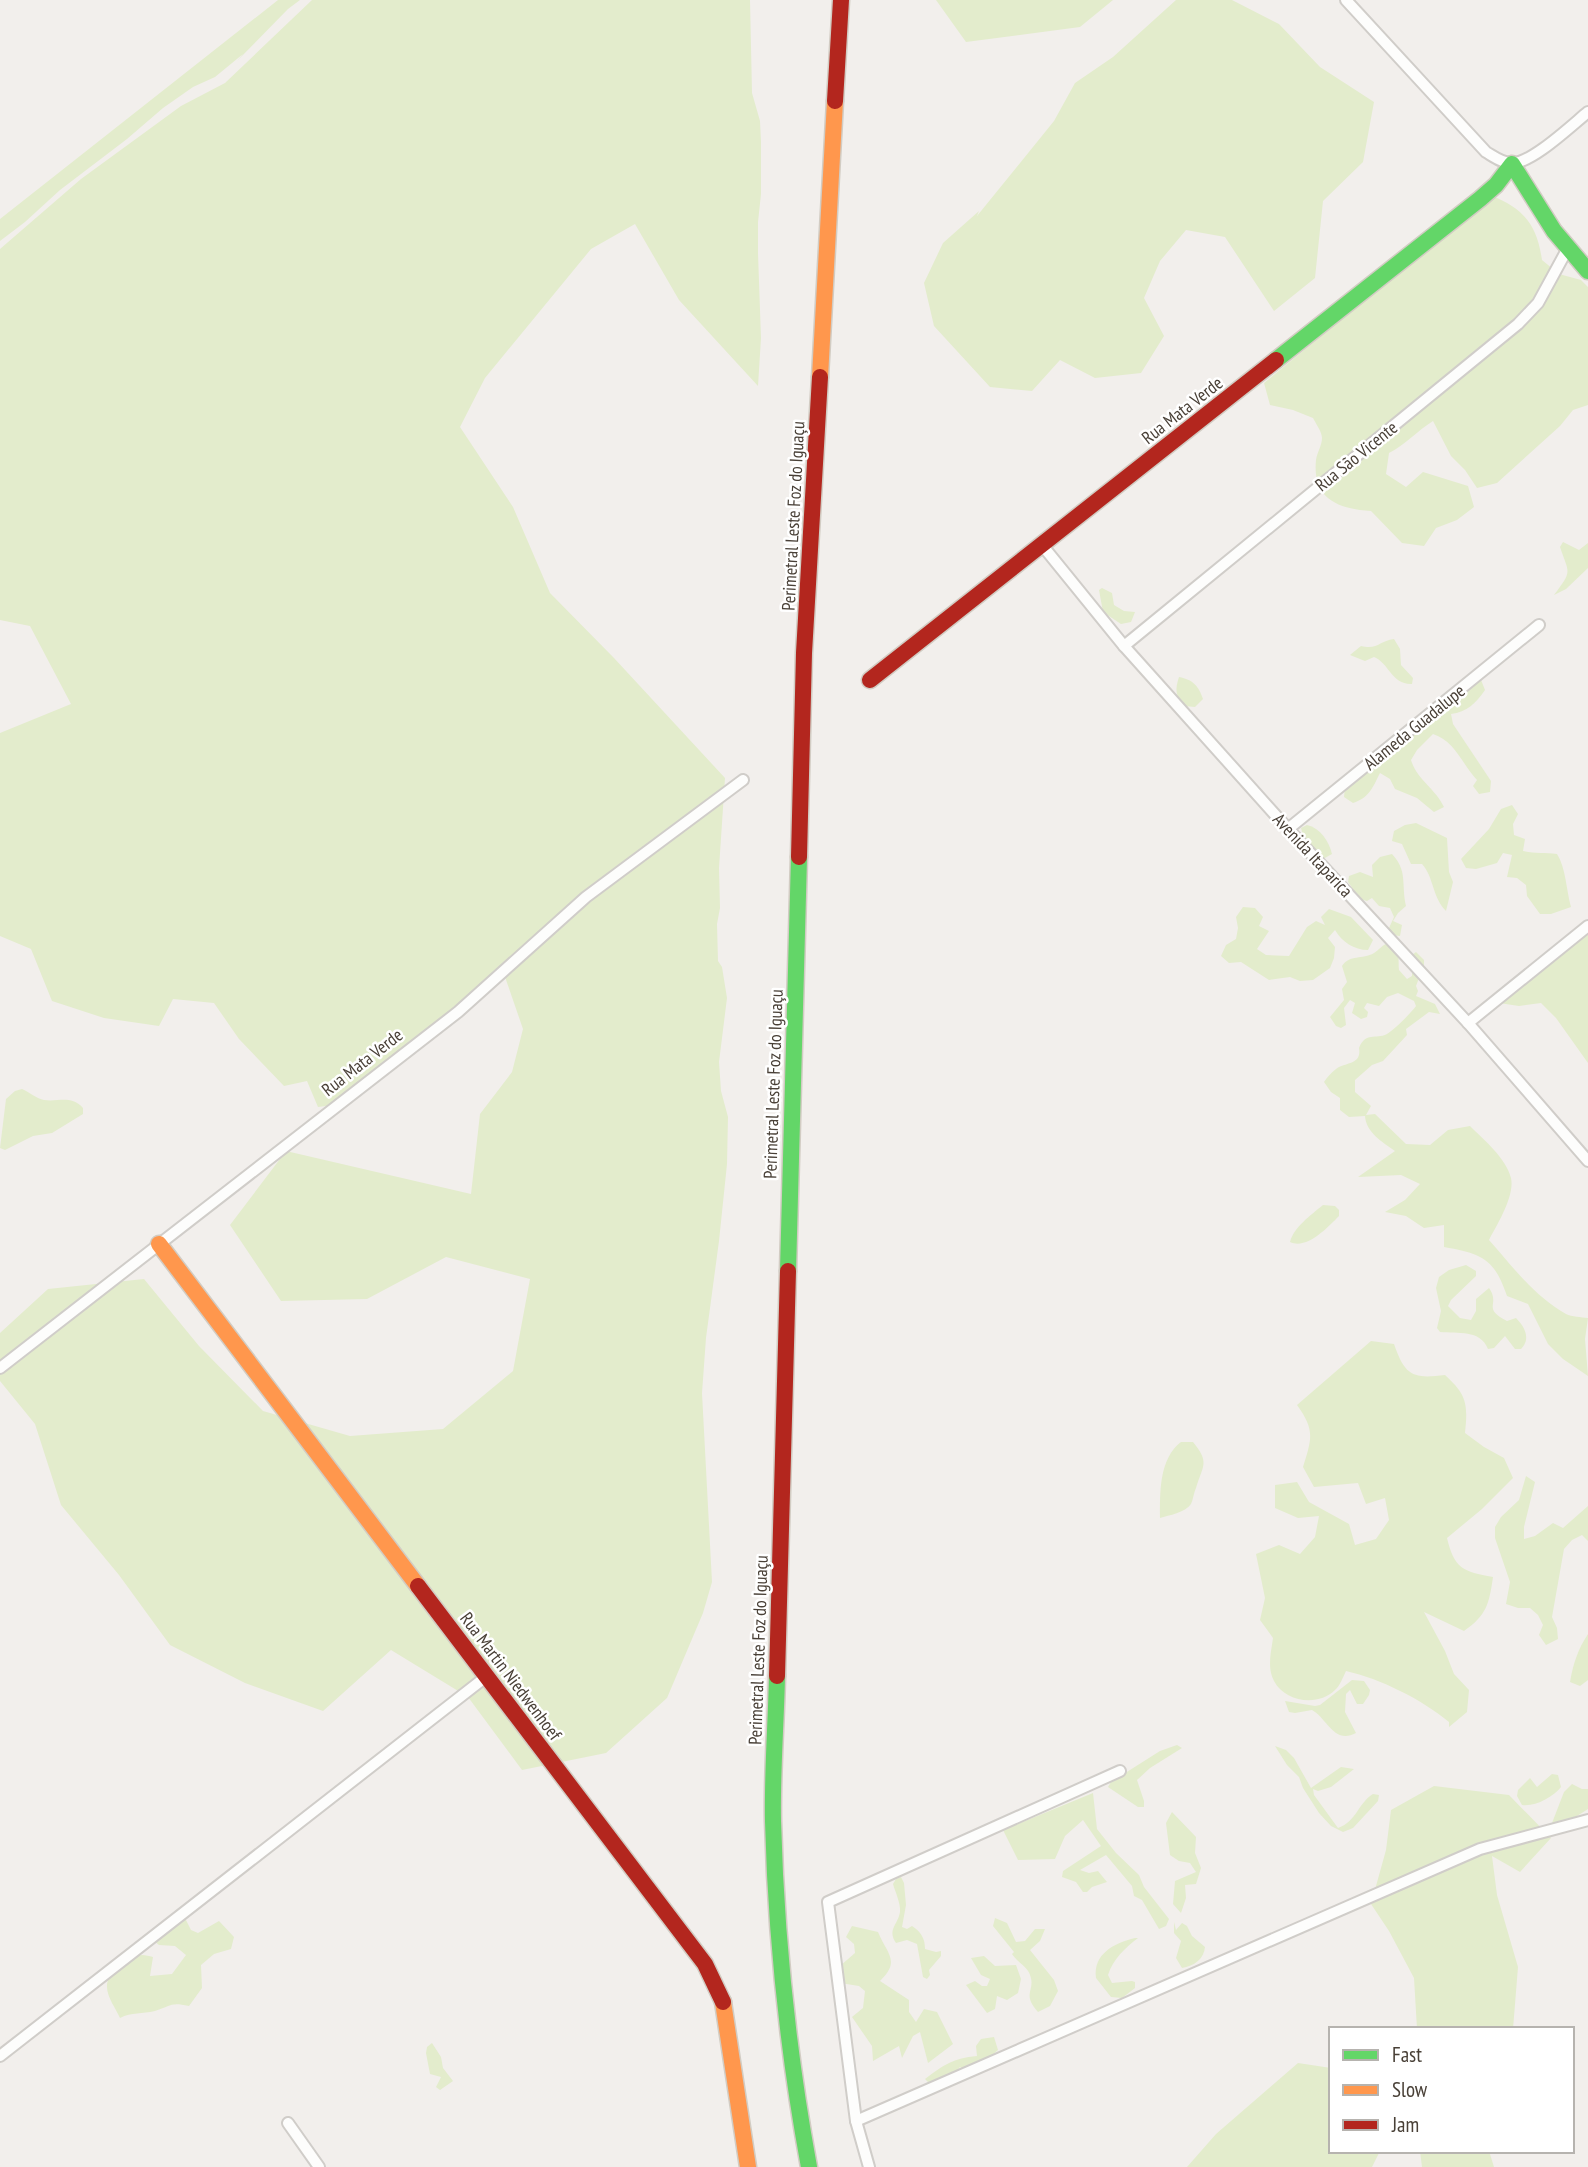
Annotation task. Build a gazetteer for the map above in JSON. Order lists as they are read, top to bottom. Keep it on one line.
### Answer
{"streets":{"main road":["Rua Mata Verde","Perimetral Leste Foz do Iguaçu","Rua Martin Niedwenhoef"],"street":["Rua São Vicente","Alameda Guadalupe","Avenida Itaparica"]},"crossings":[["Rua Mata Verde","Avenida Itaparica"],["Rua Mata Verde","Rua Martin Niedwenhoef"],["Rua São Vicente","Avenida Itaparica"],["Alameda Guadalupe","Avenida Itaparica"]],"legend":["Fast","Slow","Jam"]}
